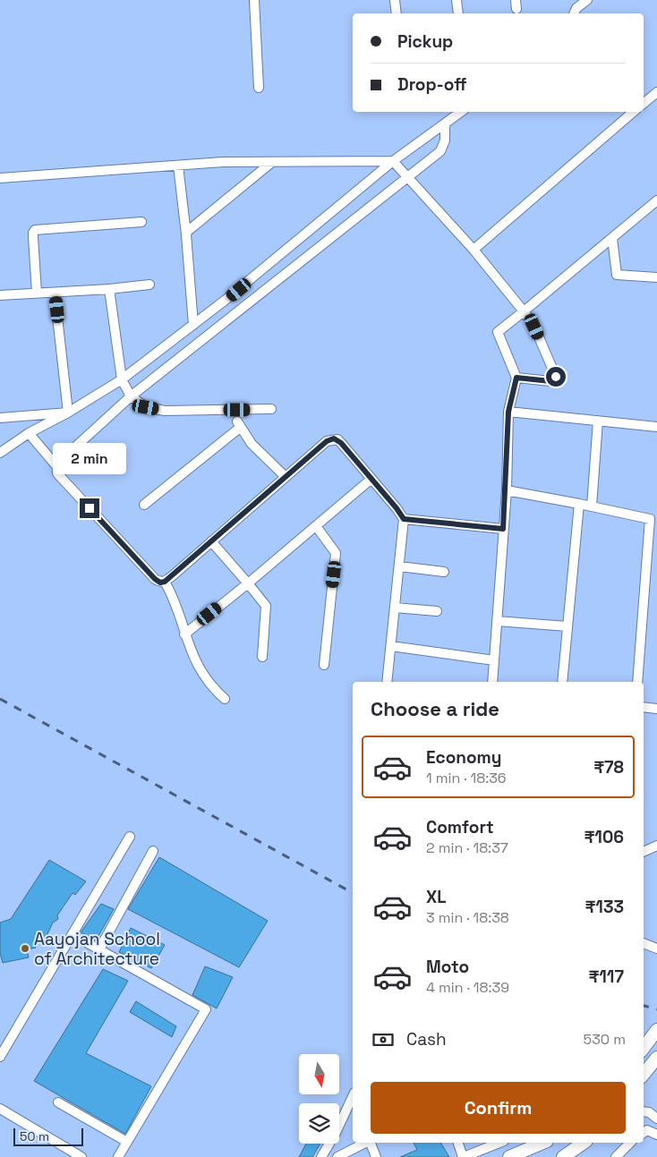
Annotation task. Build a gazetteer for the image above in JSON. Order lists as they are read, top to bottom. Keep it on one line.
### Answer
{"places":["Aayojan School of Architecture"],"scale_bar":"50 m","north":"bottom","page":{"banner":["Pickup","Drop-off"],"bubble":"2 min","heading":"Choose a ride","list":[{"name":"Economy","note":"1 min · 18:36","value":"₹78"},{"name":"Comfort","note":"2 min · 18:37","value":"₹106"},{"name":"XL","note":"3 min · 18:38","value":"₹133"},{"name":"Moto","note":"4 min · 18:39","value":"₹117"}],"pay":["Cash","530 m"],"buttons":"Confirm","scale":"50 m"}}
